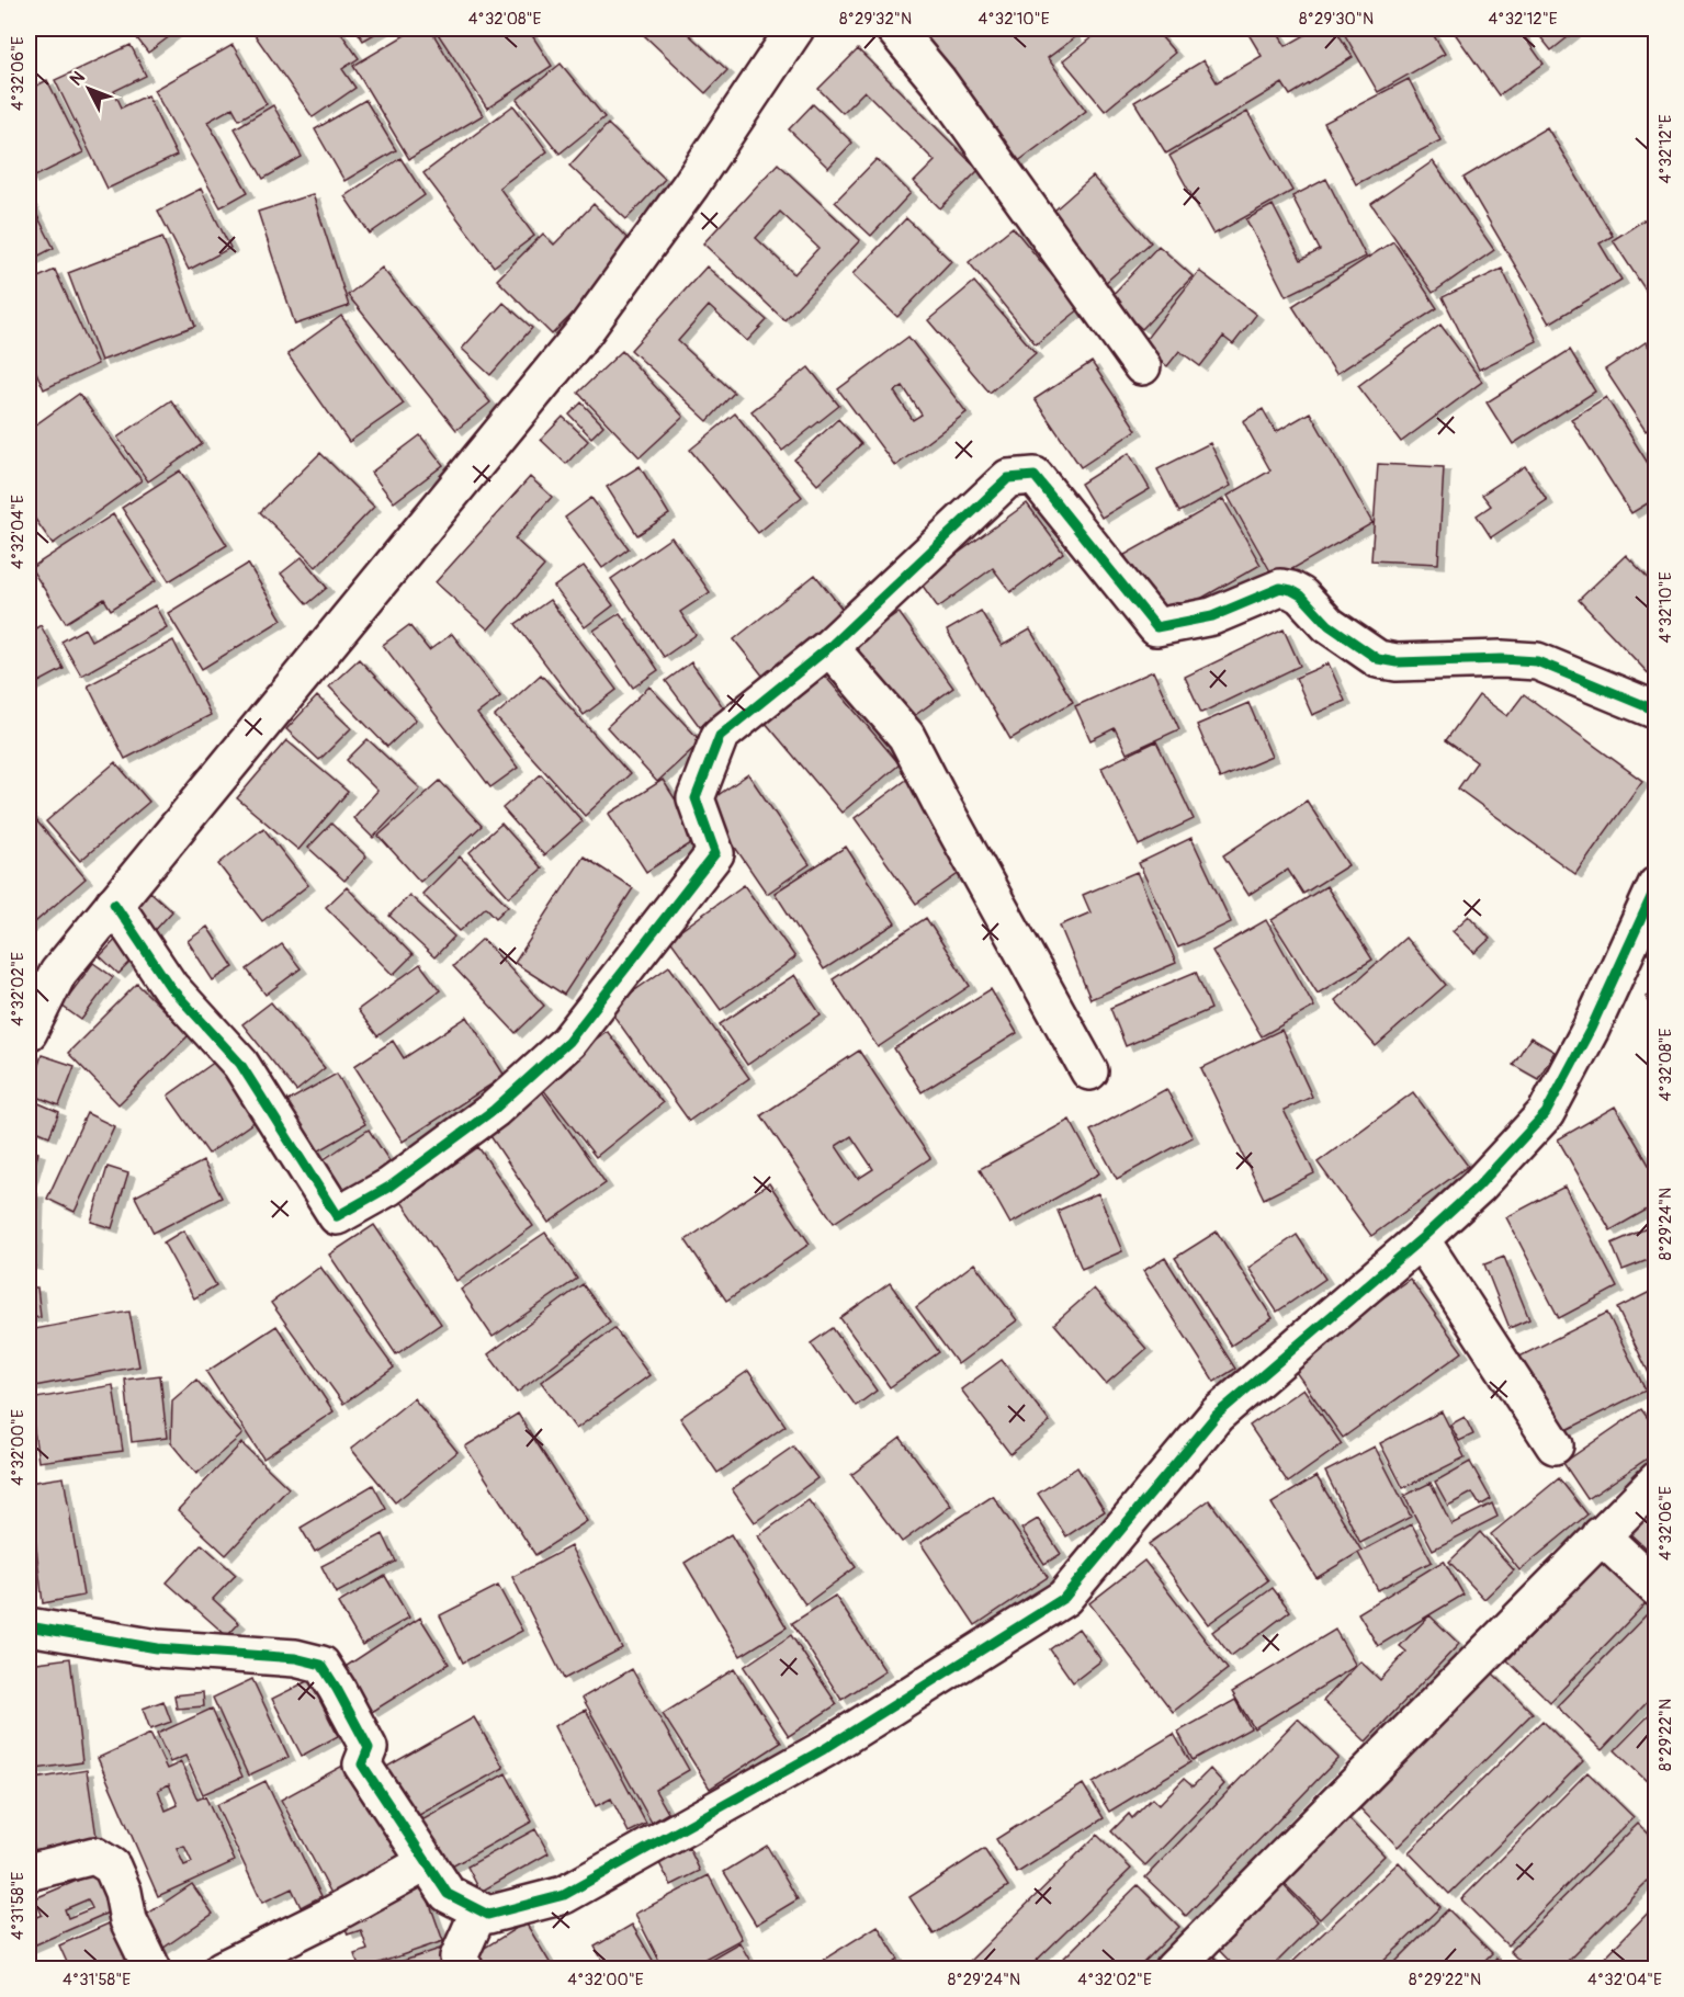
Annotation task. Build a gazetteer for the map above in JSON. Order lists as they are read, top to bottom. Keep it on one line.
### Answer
{"north":"top left","coordinates":["4°32'08\"E","8°29'32\"N","4°32'10\"E","8°29'30\"N","4°32'12\"E","4°32'06\"E","4°32'04\"E","4°32'02\"E","8°29'24\"N","4°32'00\"E","8°29'22\"N","4°31'58\"E"]}
